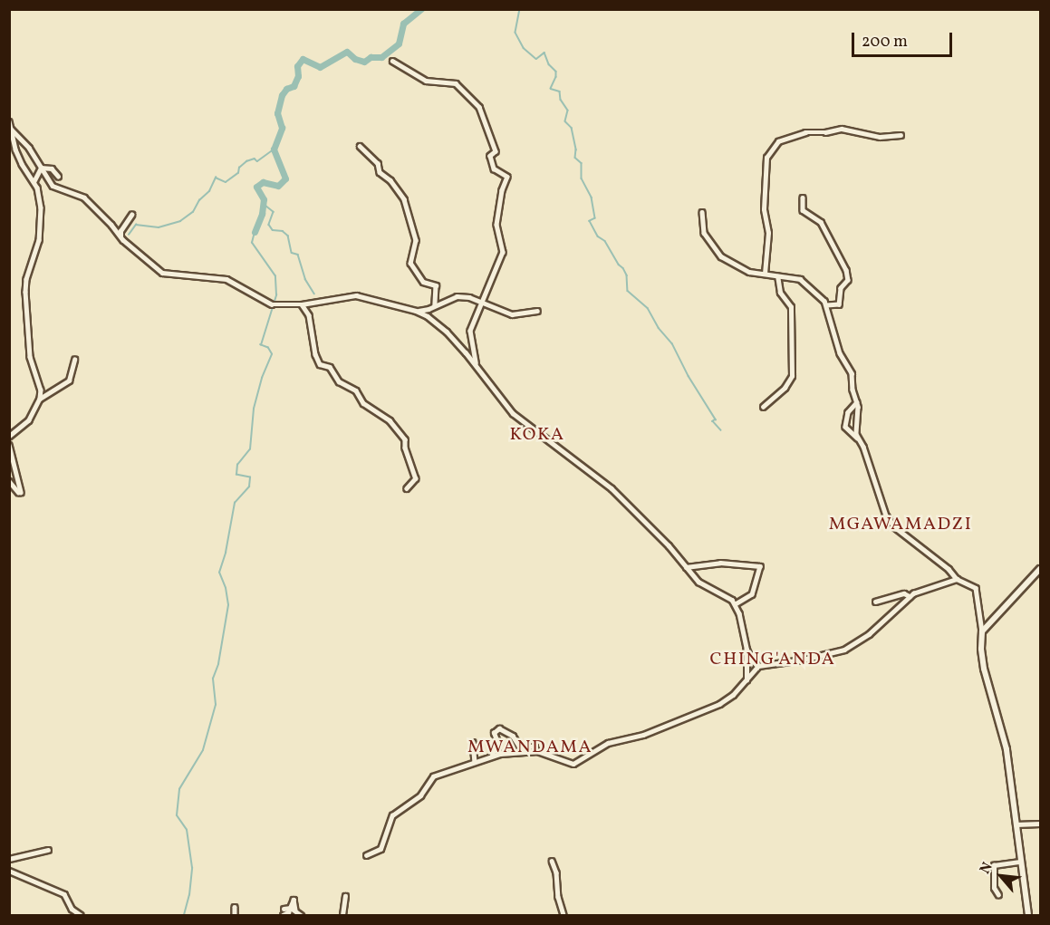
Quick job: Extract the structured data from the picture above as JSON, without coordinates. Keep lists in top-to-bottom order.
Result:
{
  "districts": [
    "KOKA",
    "MGAWAMADZI",
    "CHING'ANDA",
    "MWANDAMA"
  ],
  "scale_bar": "200 m",
  "north": "top left"
}
